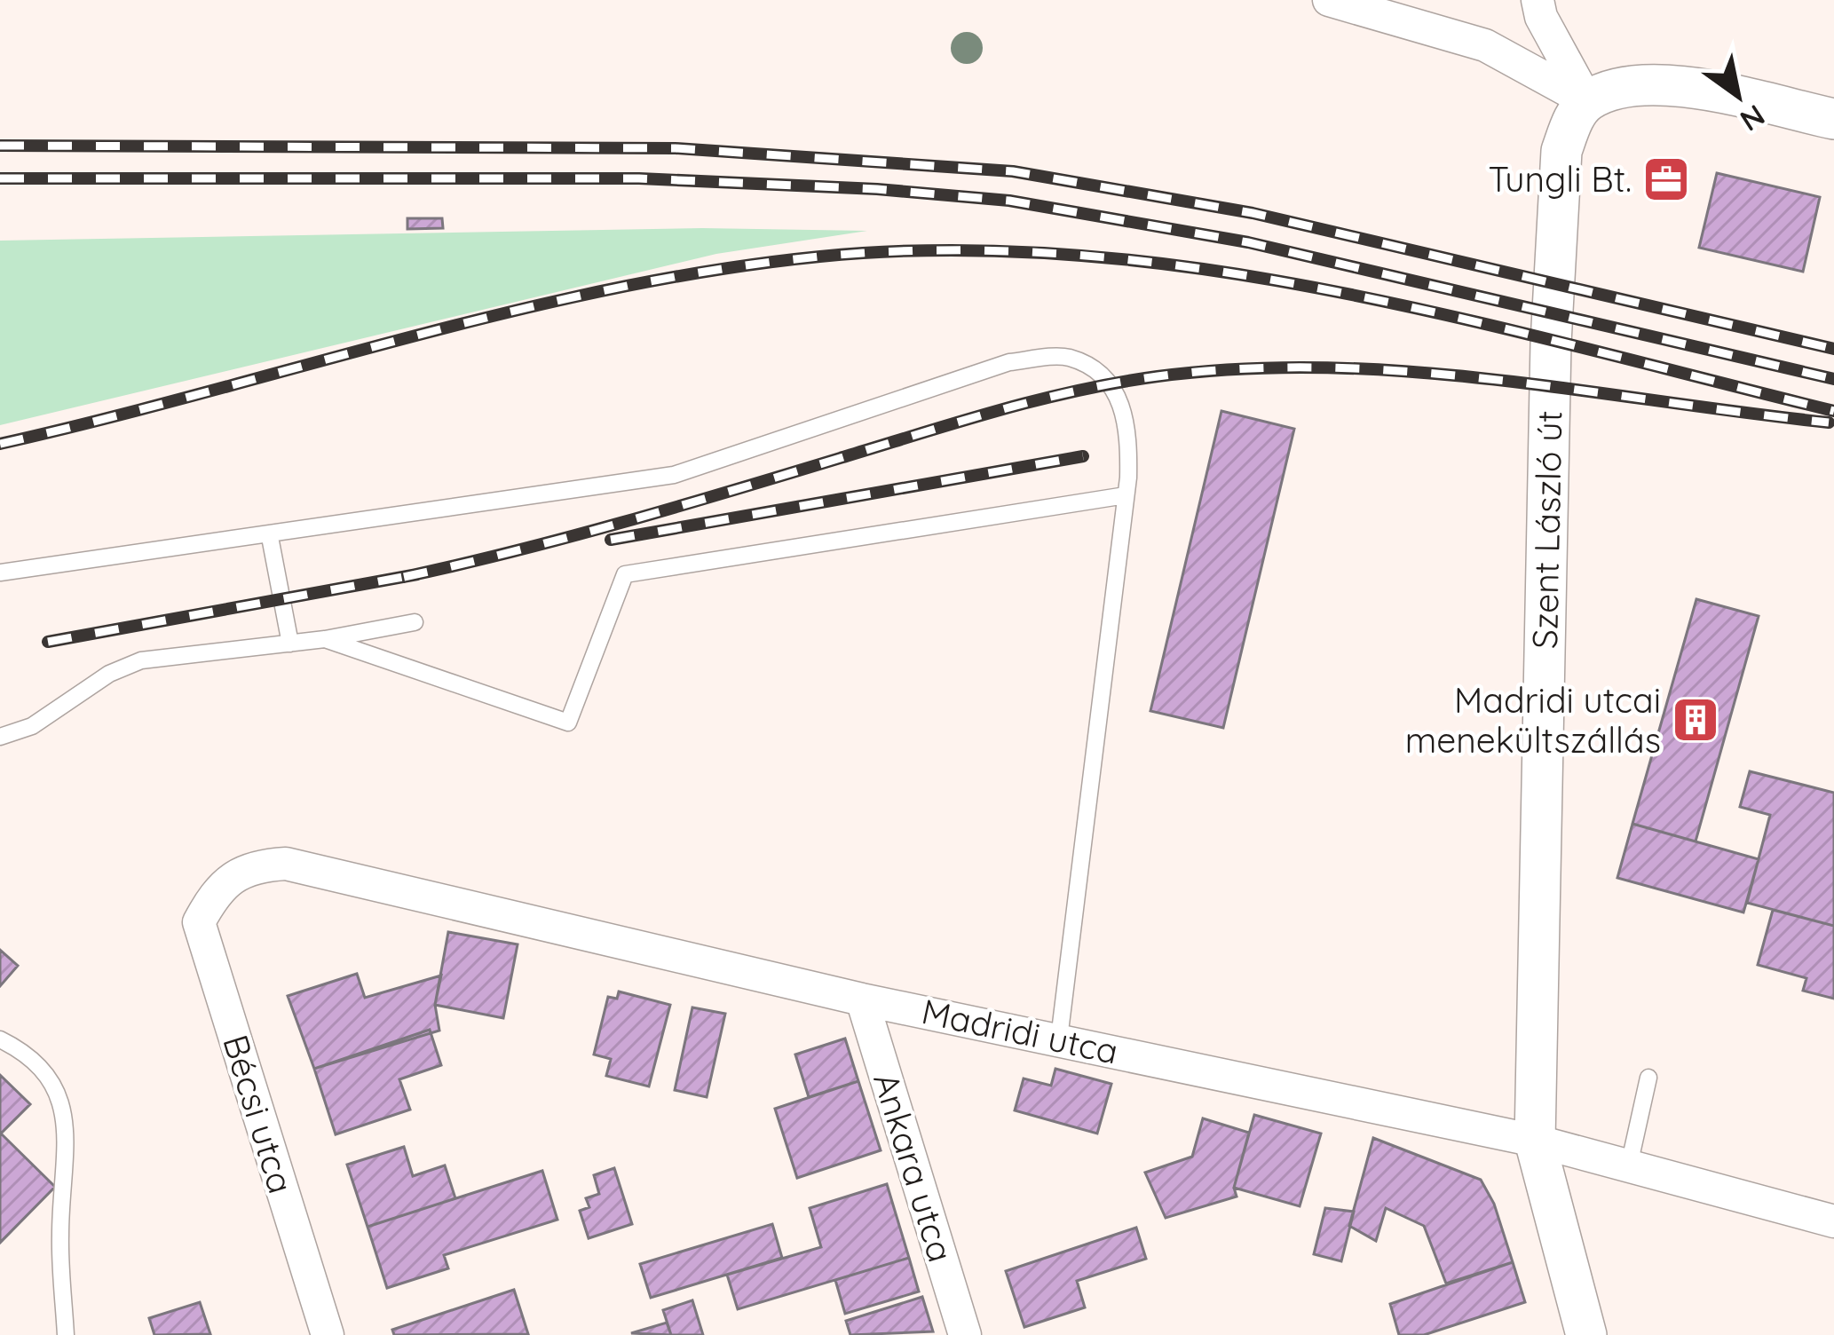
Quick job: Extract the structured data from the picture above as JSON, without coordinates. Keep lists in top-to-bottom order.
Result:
{
  "streets": {
    "street": [
      "Szent László út",
      "Madridi utca",
      "Bécsi utca",
      "Ankara utca"
    ]
  },
  "crossings": [
    ["Szent László út", "Madridi utca"],
    ["Madridi utca", "Bécsi utca"],
    ["Madridi utca", "Ankara utca"]
  ],
  "places": {
    "office": ["Tungli Bt."],
    "building": ["Madridi utcai menekültszállás"]
  },
  "north": "bottom right"
}
